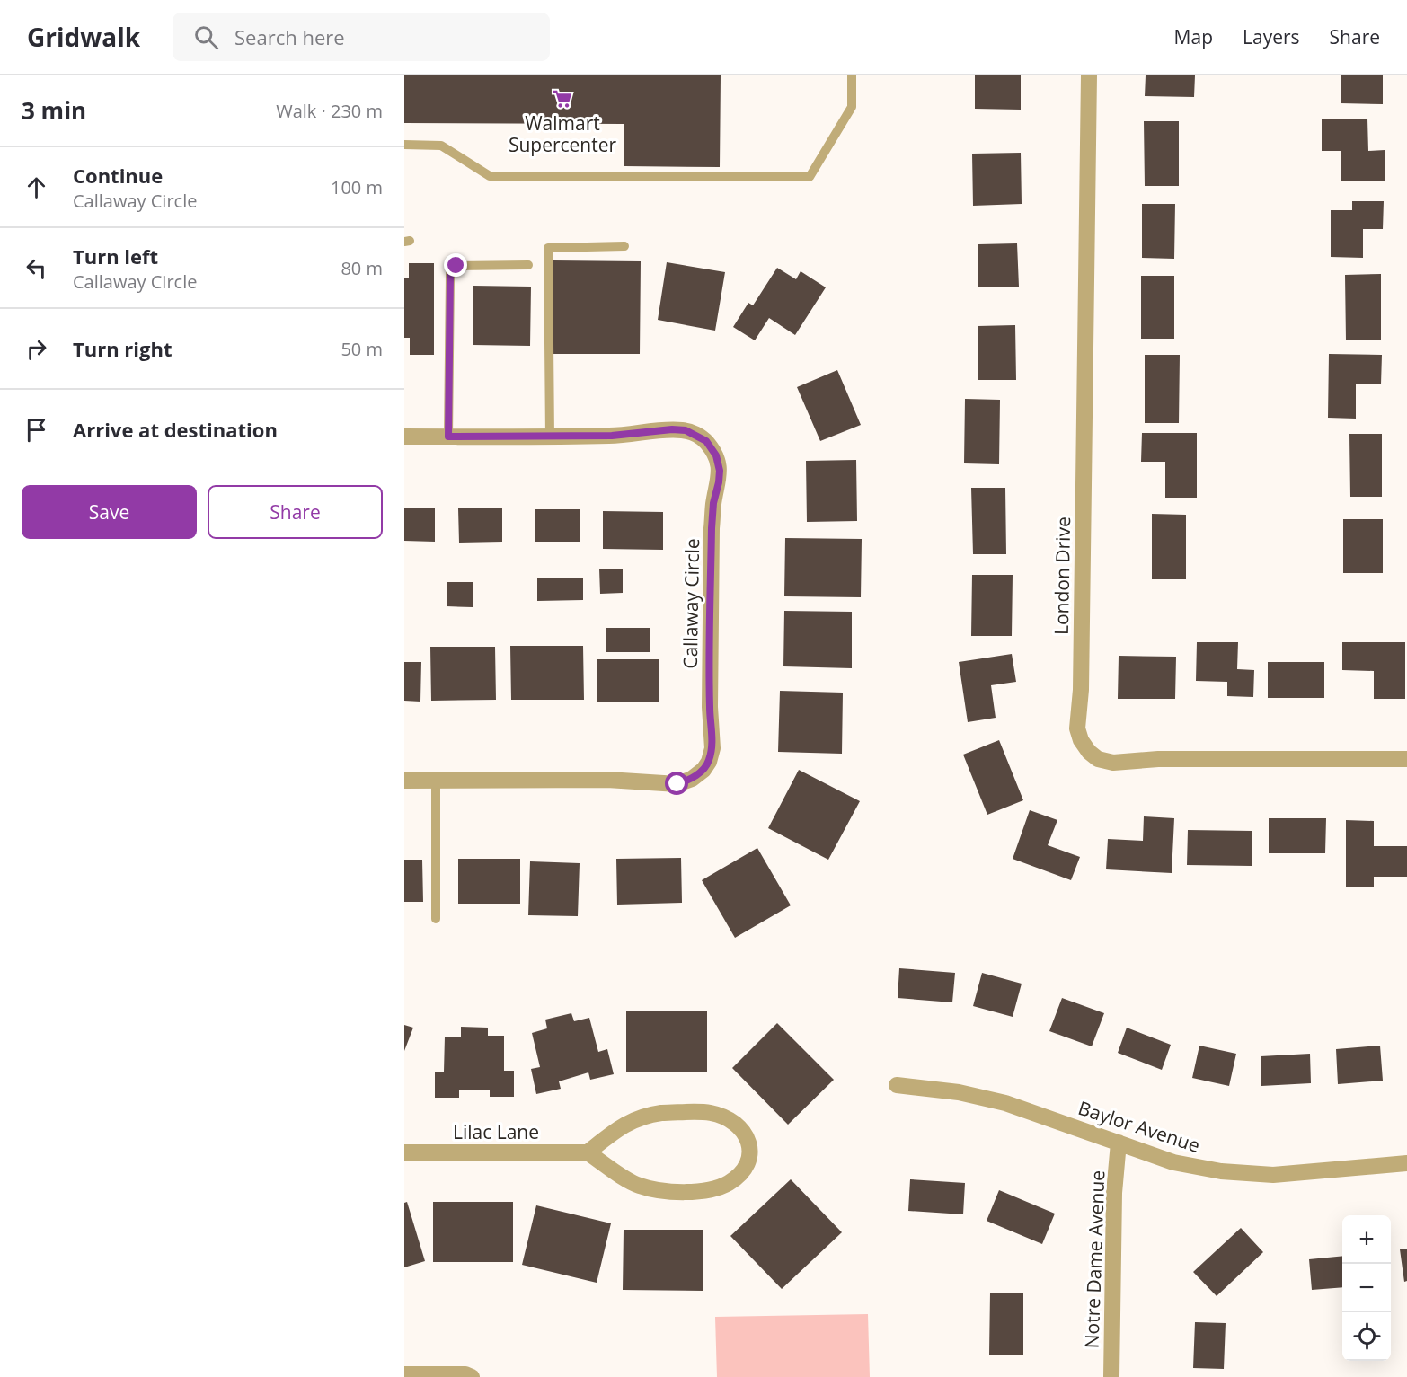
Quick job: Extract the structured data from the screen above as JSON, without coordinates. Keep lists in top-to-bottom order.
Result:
{
  "streets": {
    "street": [
      "London Drive",
      "Callaway Circle",
      "Baylor Avenue",
      "Lilac Lane",
      "Notre Dame Avenue"
    ]
  },
  "crossings": [
    ["Baylor Avenue", "Notre Dame Avenue"]
  ],
  "places": {
    "supermarket": ["Walmart Supercenter"]
  },
  "page": {
    "header": "Gridwalk",
    "search": "Search here",
    "nav": ["Map", "Layers", "Share"],
    "heading": ["3 min", "Walk · 230 m"],
    "list": [
      ["Continue", "Callaway Circle", "100 m"],
      ["Turn left", "Callaway Circle", "80 m"],
      ["Turn right", "50 m"],
      "Arrive at destination"
    ],
    "buttons": ["Save", "Share"],
    "map_buttons": ["+", "−"]
  }
}
